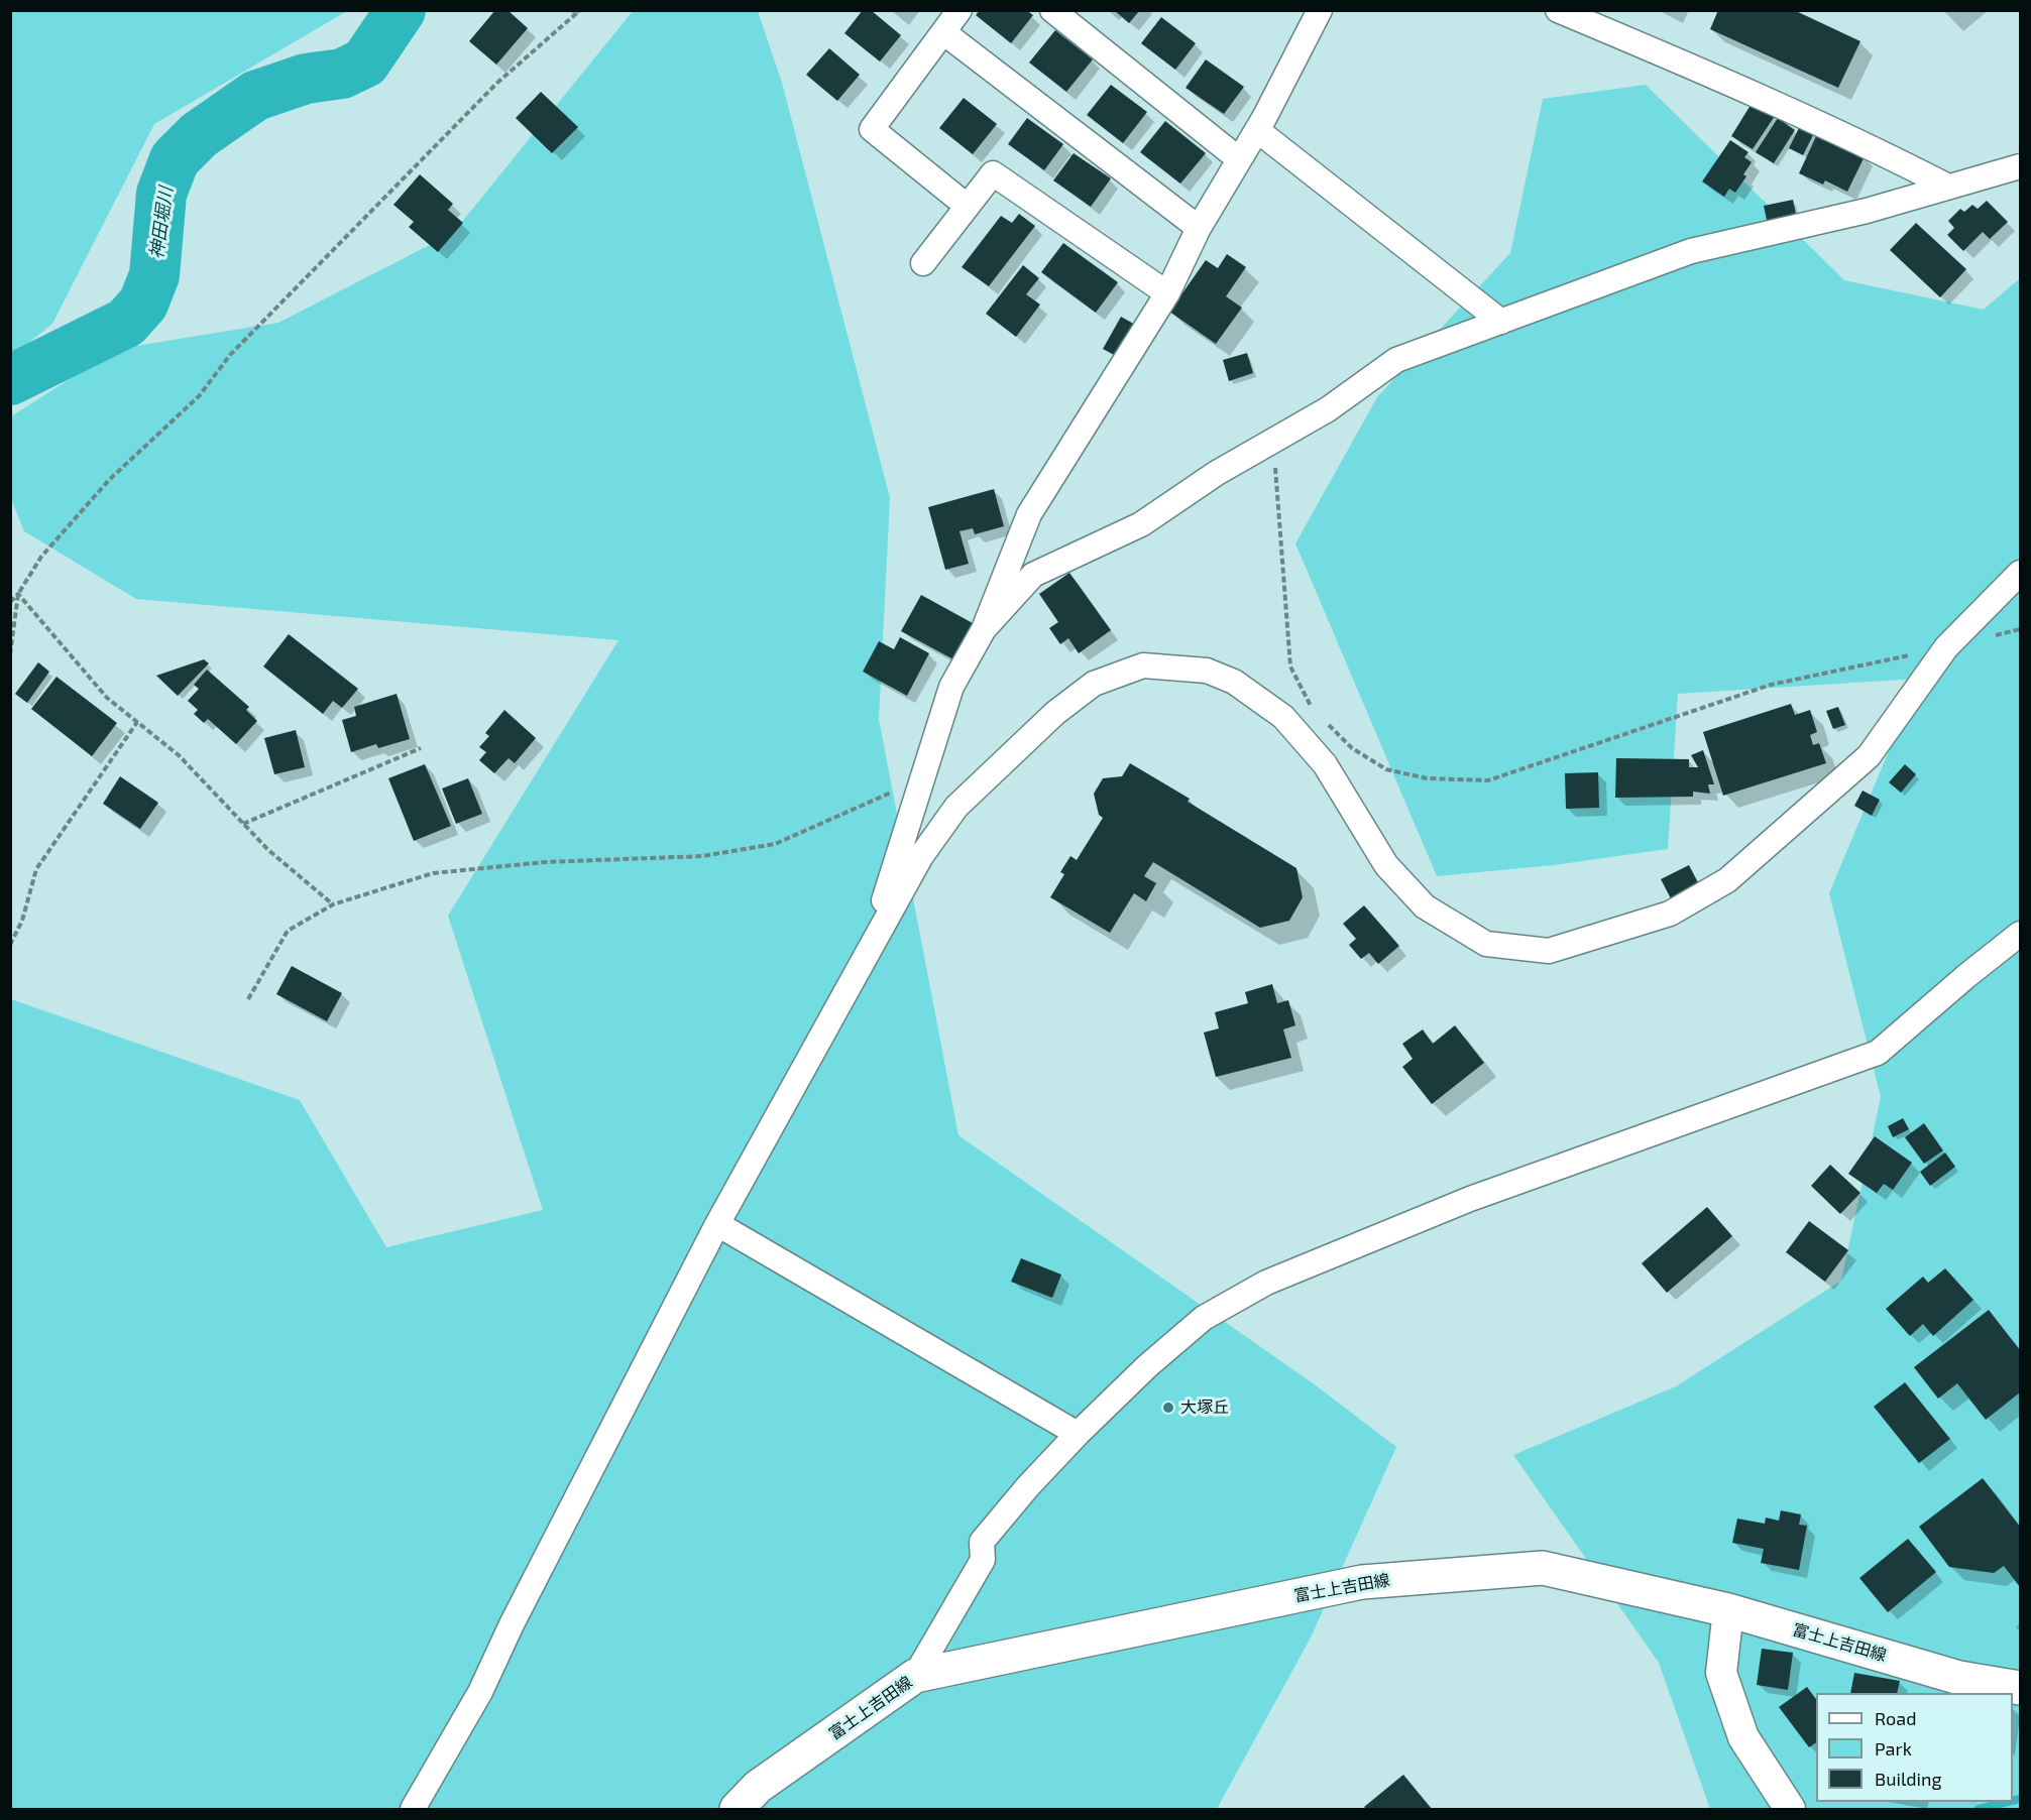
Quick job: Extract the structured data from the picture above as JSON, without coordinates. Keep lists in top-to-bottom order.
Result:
{
  "streets": {
    "main road": ["富士上吉田線"]
  },
  "water": ["神田堀川"],
  "places": ["大塚丘"],
  "legend": ["Road", "Park", "Building"]
}
